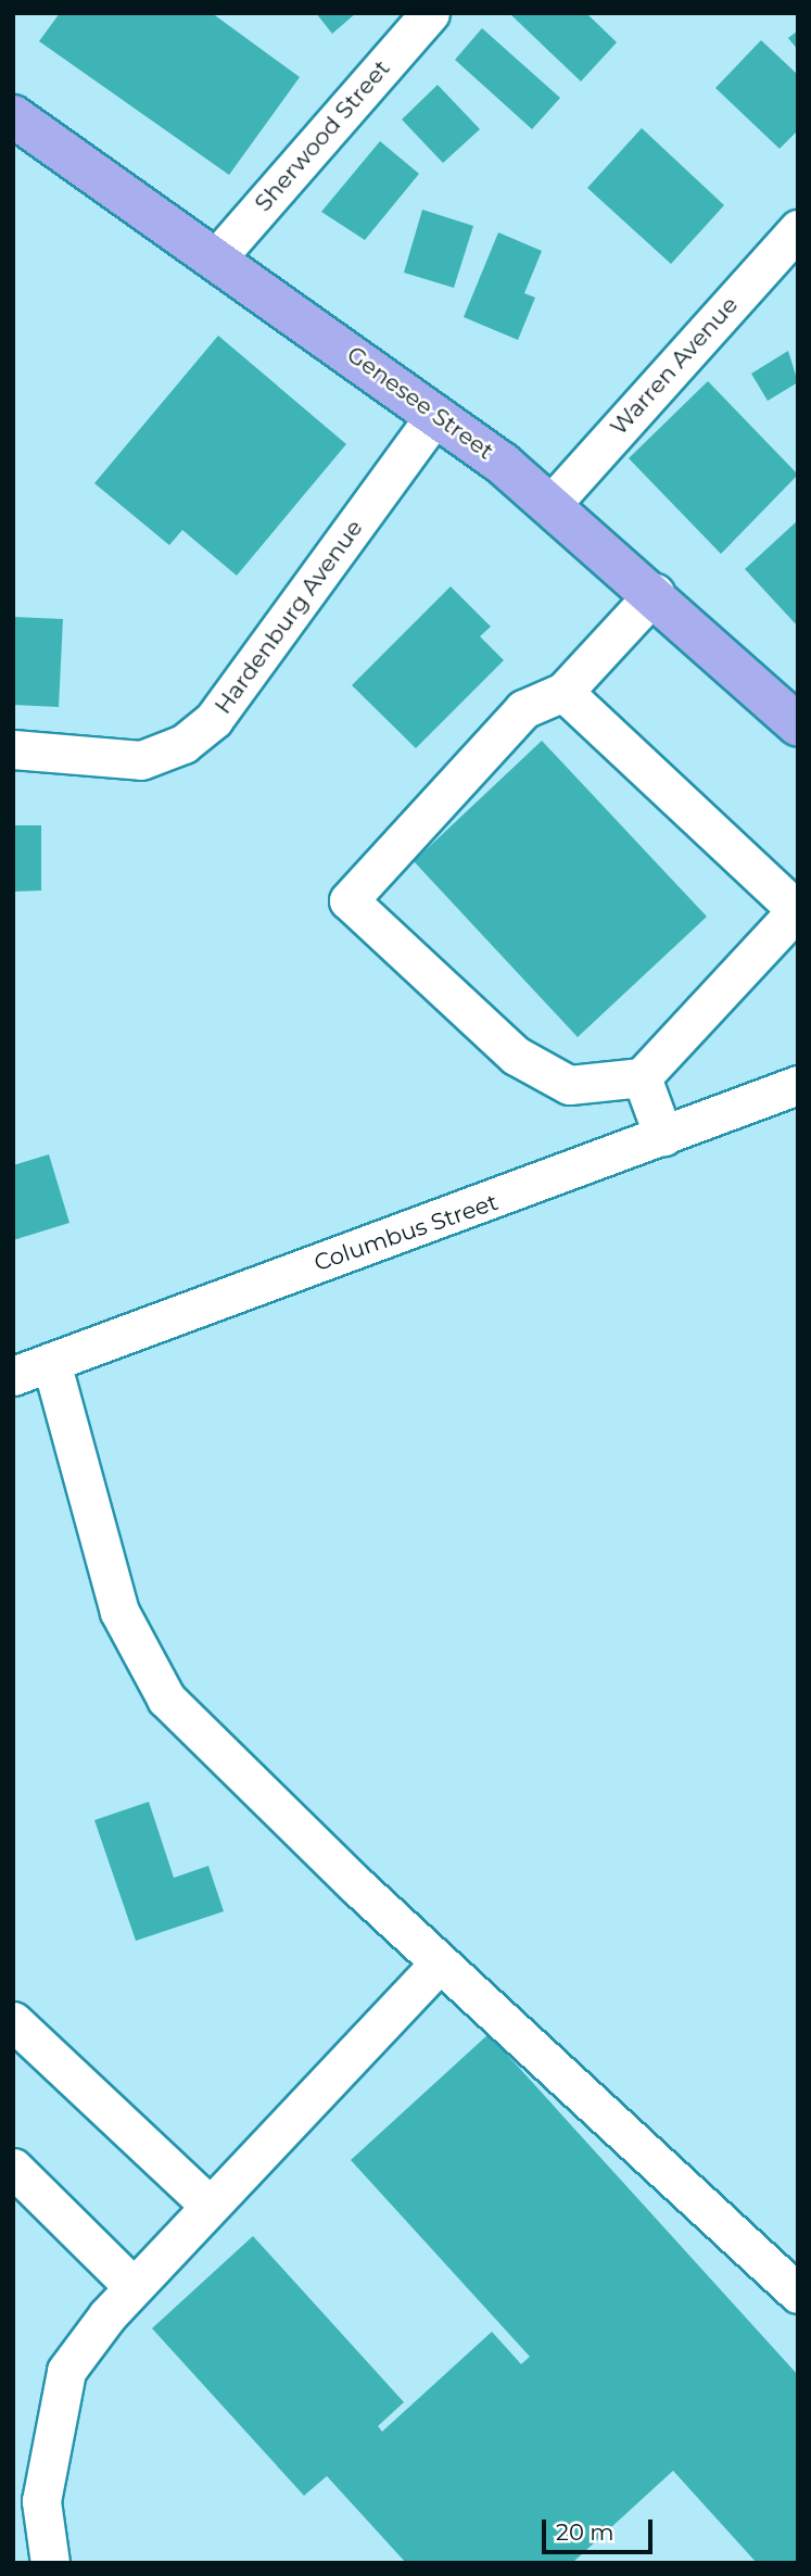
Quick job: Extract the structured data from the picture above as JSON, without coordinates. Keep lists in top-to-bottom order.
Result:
{
  "streets": {
    "main road": ["Genesee Street"],
    "street": [
      "Sherwood Street",
      "Warren Avenue",
      "Hardenburg Avenue",
      "Columbus Street"
    ]
  },
  "crossings": [
    ["Sherwood Street", "Genesee Street"],
    ["Warren Avenue", "Genesee Street"],
    ["Genesee Street", "Hardenburg Avenue"]
  ],
  "scale_bar": "20 m"
}
